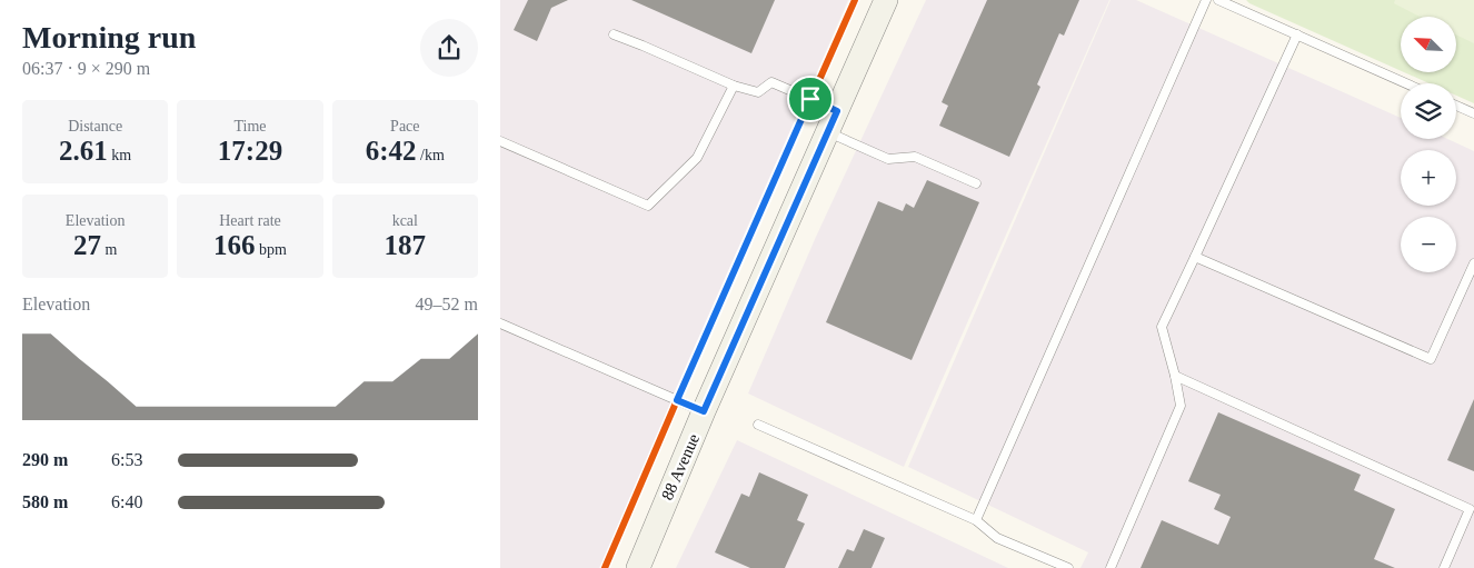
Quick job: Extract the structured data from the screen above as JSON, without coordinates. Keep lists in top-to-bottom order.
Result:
{
  "streets": {
    "main road": ["88 Avenue"]
  },
  "north": "top left",
  "page": {
    "heading": ["Morning run", "06:37 · 9 × 290 m"],
    "map_buttons": ["+", "−"],
    "stats": [
      ["Distance", "2.61 km"],
      ["Time", "17:29"],
      ["Pace", "6:42 /km"],
      ["Elevation", "27 m"],
      ["Heart rate", "166 bpm"],
      ["kcal", "187"]
    ],
    "chart": ["Elevation", "49–52 m"],
    "list": [
      {
        "name": "290 m",
        "note": "6:53"
      },
      {
        "name": "580 m",
        "note": "6:40"
      }
    ]
  }
}
